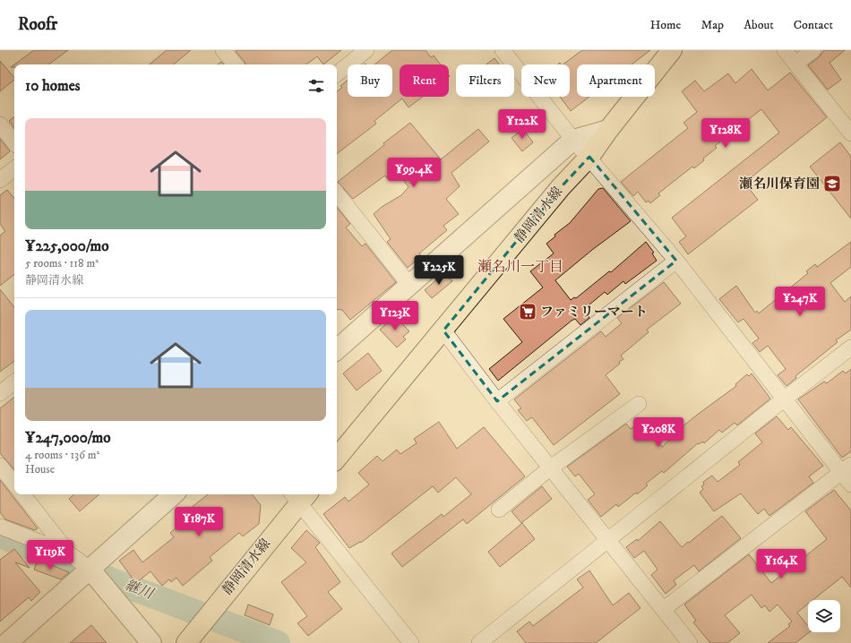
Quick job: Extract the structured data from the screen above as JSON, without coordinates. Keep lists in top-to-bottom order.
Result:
{
  "streets": {
    "main road": ["静岡清水線"]
  },
  "districts": ["瀬名川一丁目"],
  "water": ["継川"],
  "places": {
    "school or university": ["瀬名川保育園"],
    "supermarket": ["ファミリーマート"]
  },
  "page": {
    "header": "Roofr",
    "nav": [
      "Home",
      "Map",
      "About",
      "Contact"
    ],
    "chip": [
      "Buy",
      "Rent",
      "Filters",
      "New",
      "Apartment"
    ],
    "heading": "10 homes",
    "list": [
      {
        "name": "¥225,000/mo",
        "note": "5 rooms · 118 m² · 静岡清水線"
      },
      {
        "name": "¥247,000/mo",
        "note": "4 rooms · 136 m² · House"
      }
    ],
    "price": [
      "¥122K",
      "¥128K",
      "¥99.4K",
      "¥225K",
      "¥247K",
      "¥123K",
      "¥208K",
      "¥187K",
      "¥119K",
      "¥164K"
    ]
  }
}
